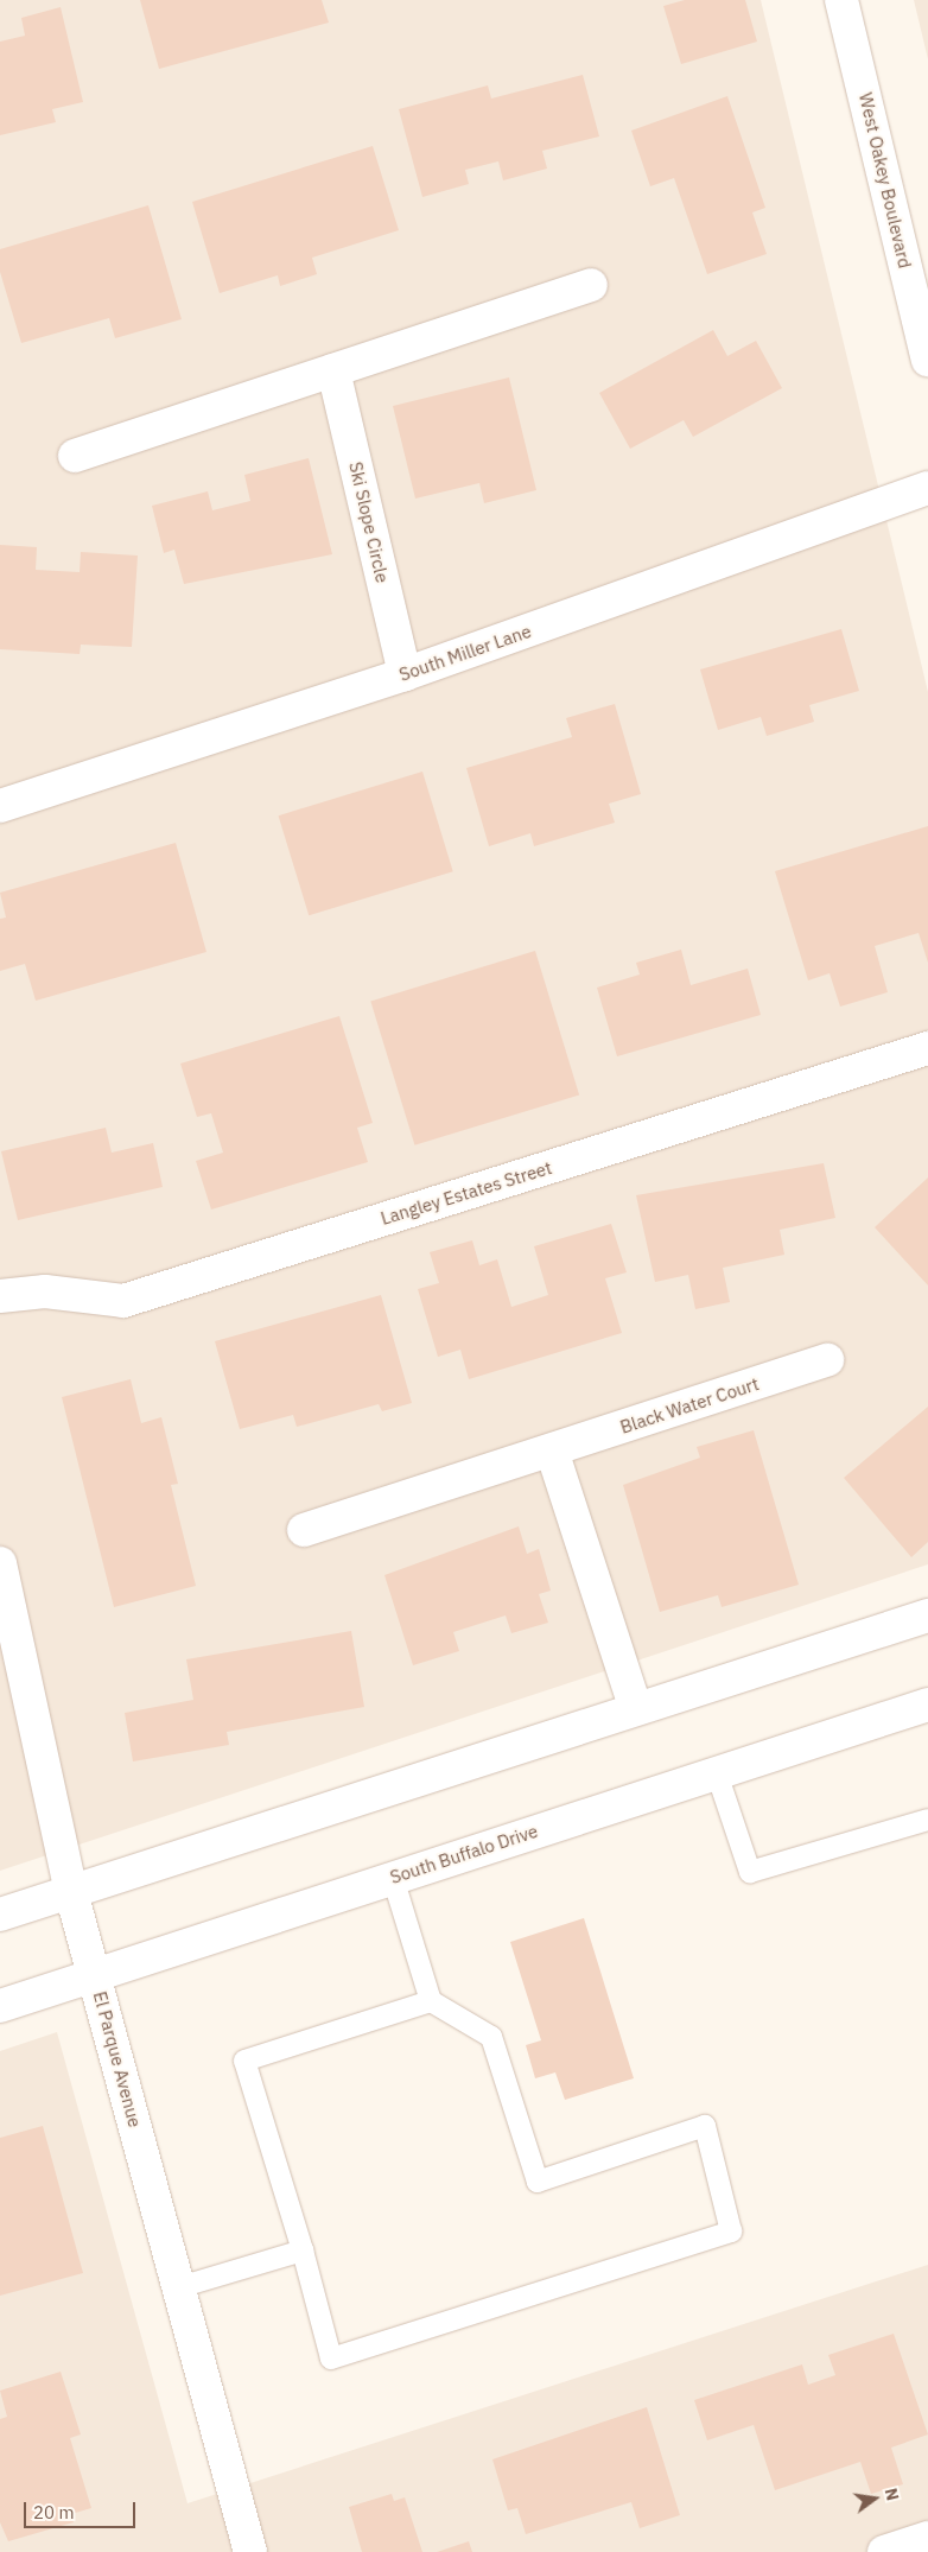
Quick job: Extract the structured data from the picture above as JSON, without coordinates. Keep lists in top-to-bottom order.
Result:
{
  "streets": {
    "street": [
      "West Oakey Boulevard",
      "Ski Slope Circle",
      "South Miller Lane",
      "Langley Estates Street",
      "Black Water Court",
      "South Buffalo Drive",
      "El Parque Avenue"
    ]
  },
  "crossings": [
    ["Ski Slope Circle", "South Miller Lane"],
    ["South Buffalo Drive", "El Parque Avenue"]
  ],
  "scale_bar": "20 m",
  "north": "right"
}
